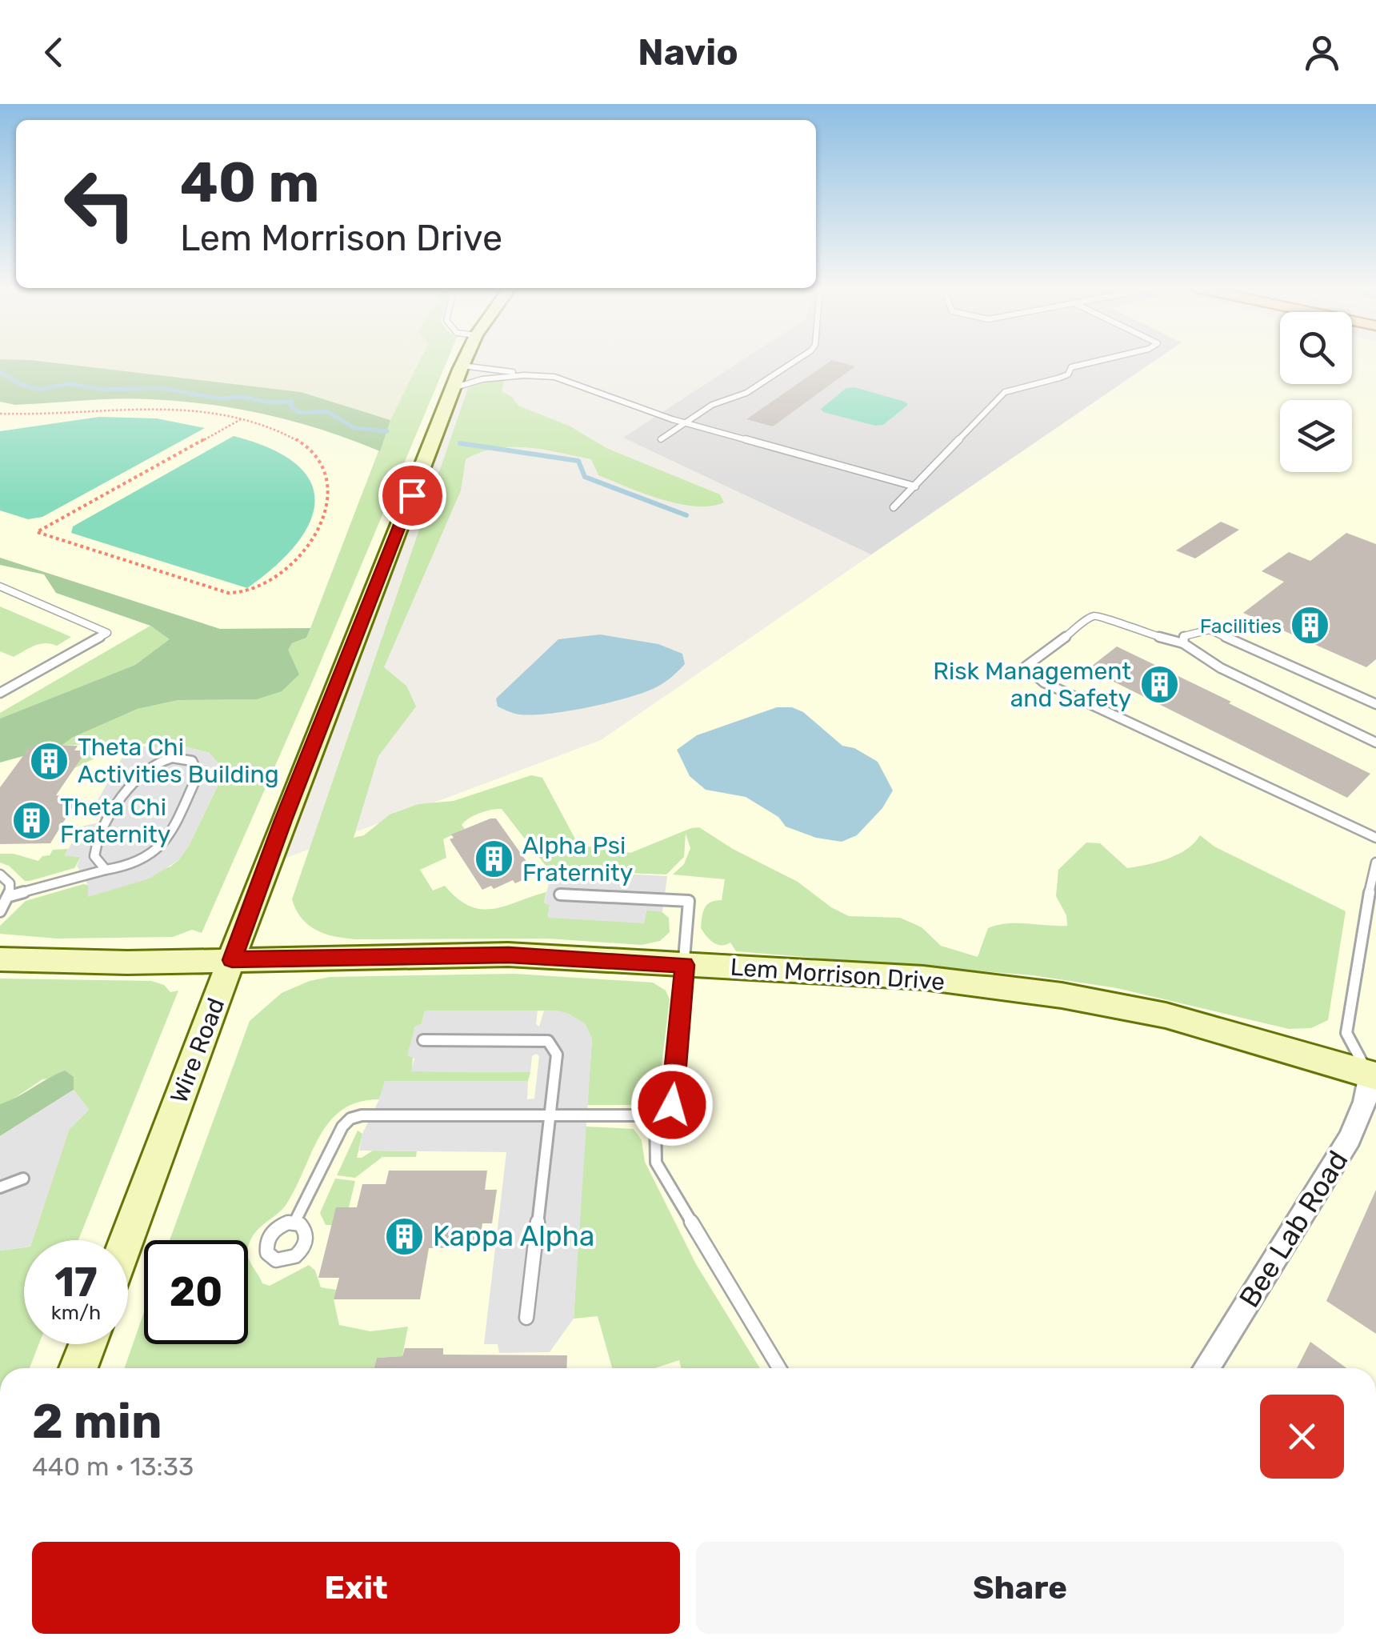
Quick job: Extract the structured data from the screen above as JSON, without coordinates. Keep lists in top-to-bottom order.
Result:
{
  "streets": {
    "street": ["Lem Morrison Drive", "Wire Road", "Bee Lab Road"]
  },
  "crossings": [
    ["Lem Morrison Drive", "Wire Road"],
    ["Lem Morrison Drive", "Bee Lab Road"]
  ],
  "places": {
    "building": [
      "Facilities",
      "Risk Management and Safety",
      "Theta Chi Activities Building",
      "Theta Chi Fraternity",
      "Alpha Psi Fraternity",
      "Kappa Alpha"
    ]
  },
  "page": {
    "header": "Navio",
    "turn": ["40 m", "Lem Morrison Drive"],
    "speed": "17 km/h",
    "limit": "20",
    "heading": ["2 min", "440 m · 13:33"],
    "buttons": ["Exit", "Share"]
  }
}
